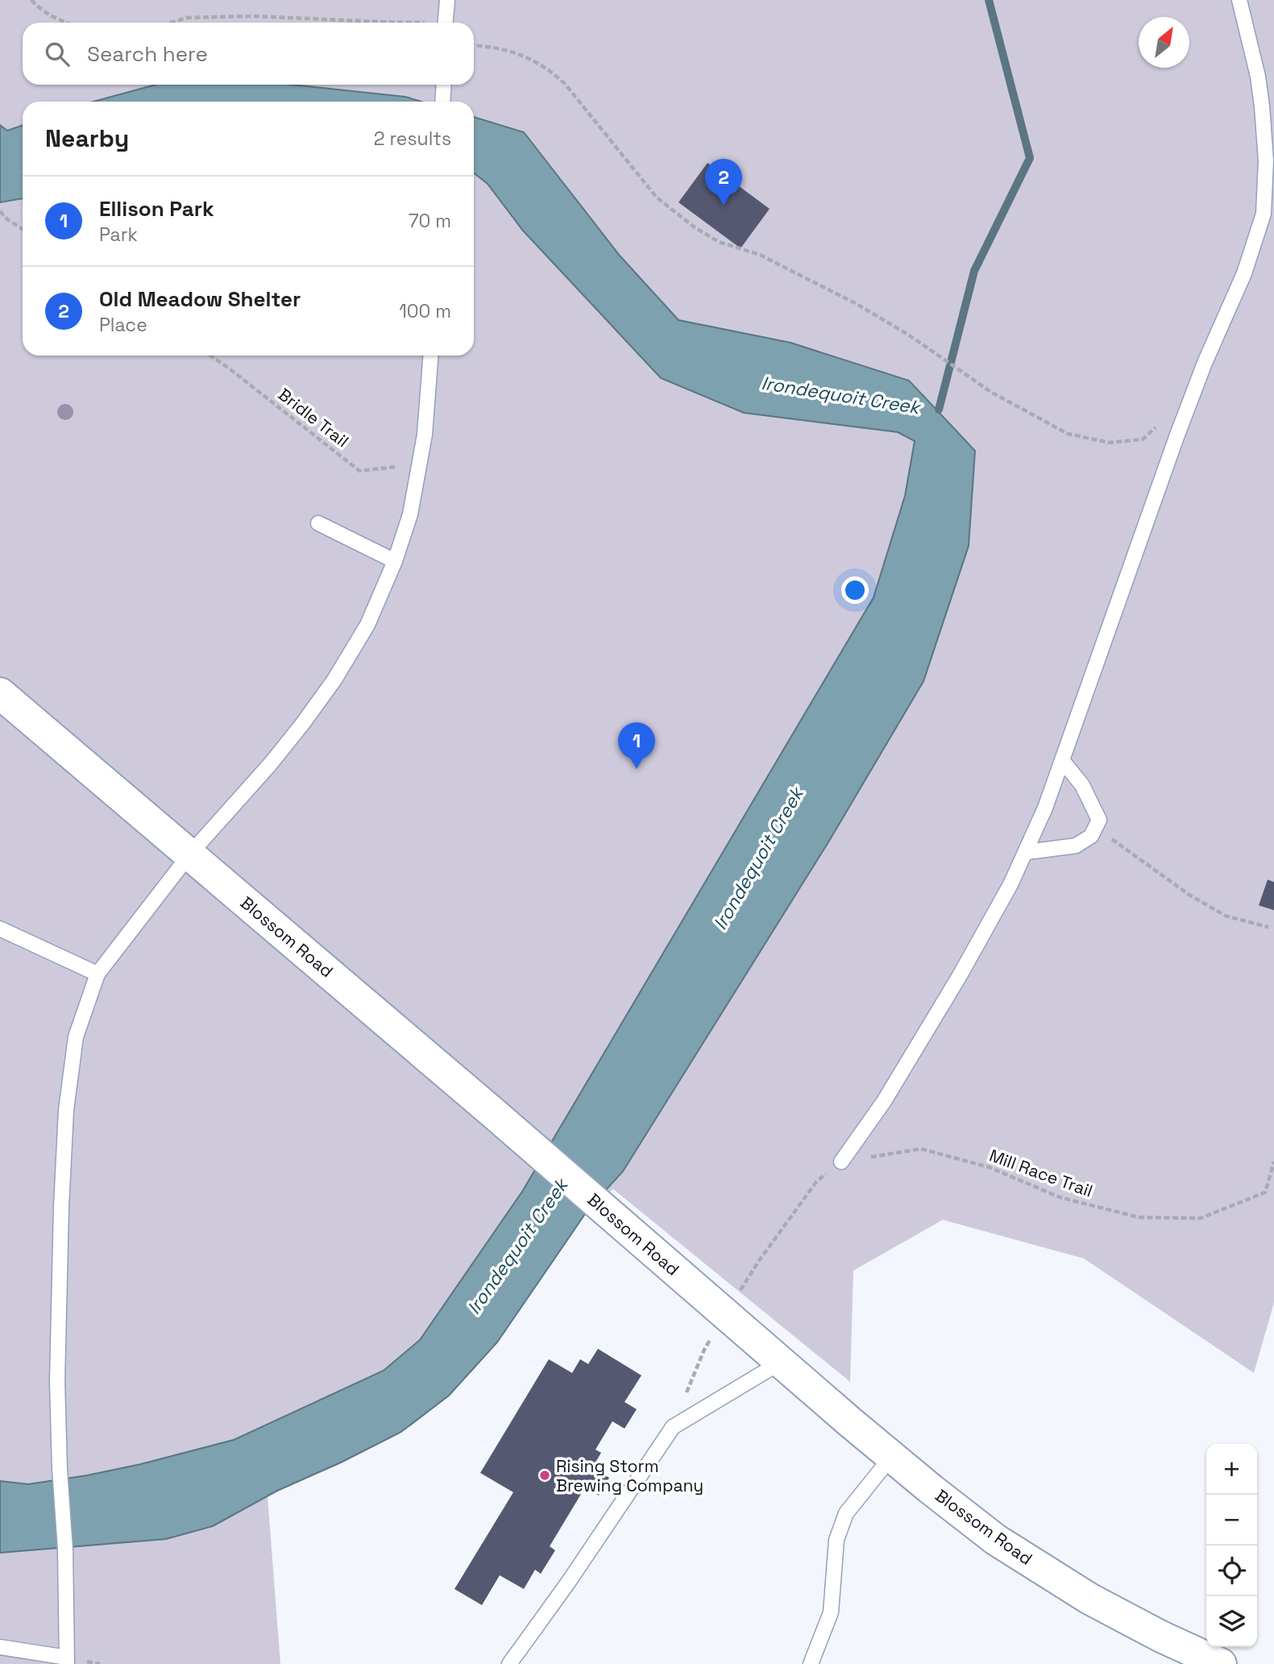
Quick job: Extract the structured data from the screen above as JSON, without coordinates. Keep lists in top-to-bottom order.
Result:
{
  "streets": {
    "street": ["Blossom Road"],
    "path": ["Bridle Trail", "Mill Race Trail"]
  },
  "water": ["Irondequoit Creek"],
  "places": ["Rising Storm Brewing Company"],
  "north": "top right",
  "page": {
    "search": "Search here",
    "heading": ["Nearby", "2 results"],
    "pins": ["2", "1"],
    "list": [
      {
        "mark": "1",
        "name": "Ellison Park",
        "note": "Park",
        "value": "70 m"
      },
      {
        "mark": "2",
        "name": "Old Meadow Shelter",
        "note": "Place",
        "value": "100 m"
      }
    ],
    "map_buttons": ["+", "−"]
  }
}
